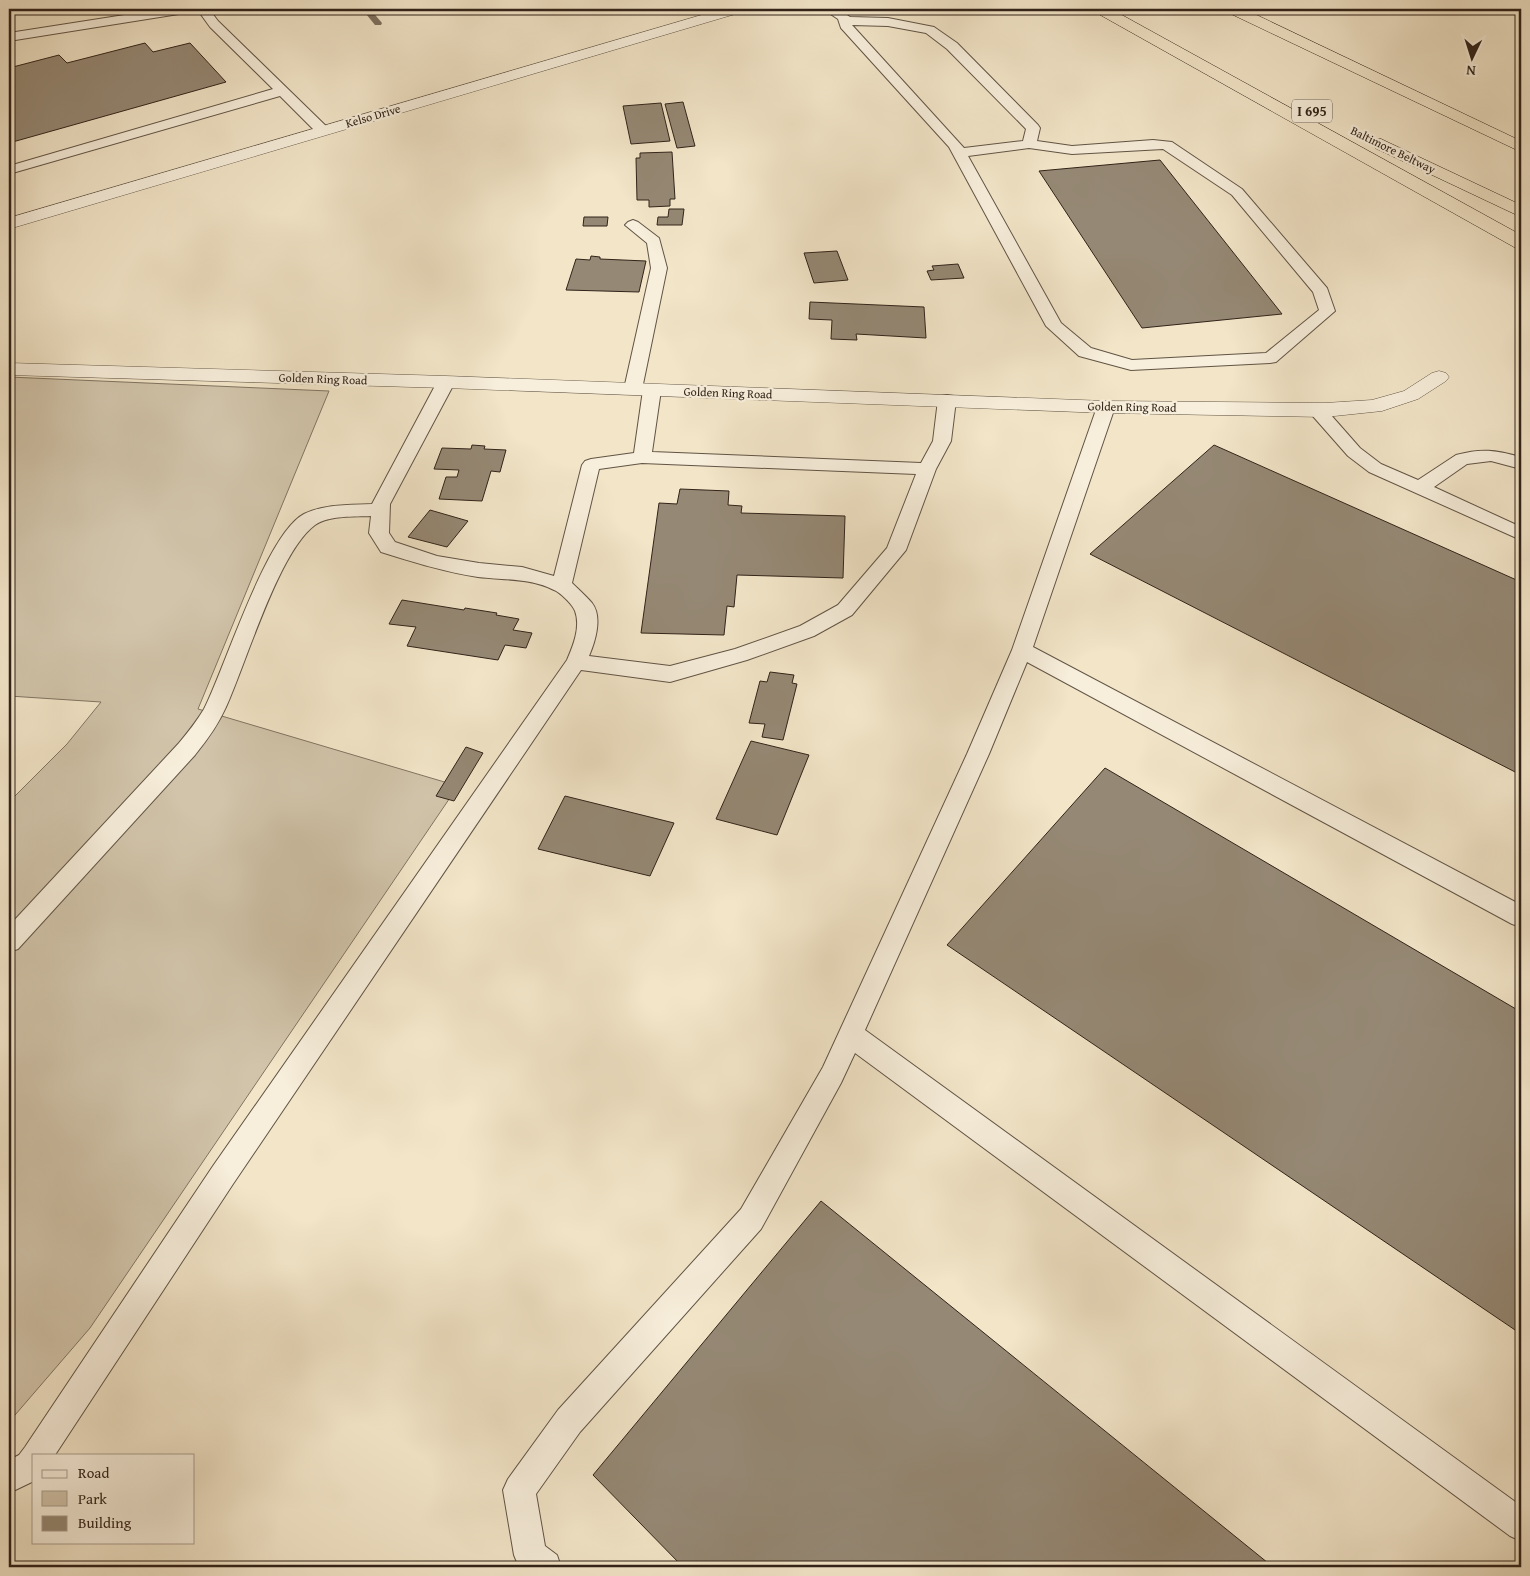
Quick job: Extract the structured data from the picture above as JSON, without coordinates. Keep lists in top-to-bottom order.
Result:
{
  "streets": {
    "highway": ["I 695", "Baltimore Beltway"],
    "street": ["Kelso Drive", "Golden Ring Road"]
  },
  "legend": ["Road", "Park", "Building"],
  "north": "bottom"
}
